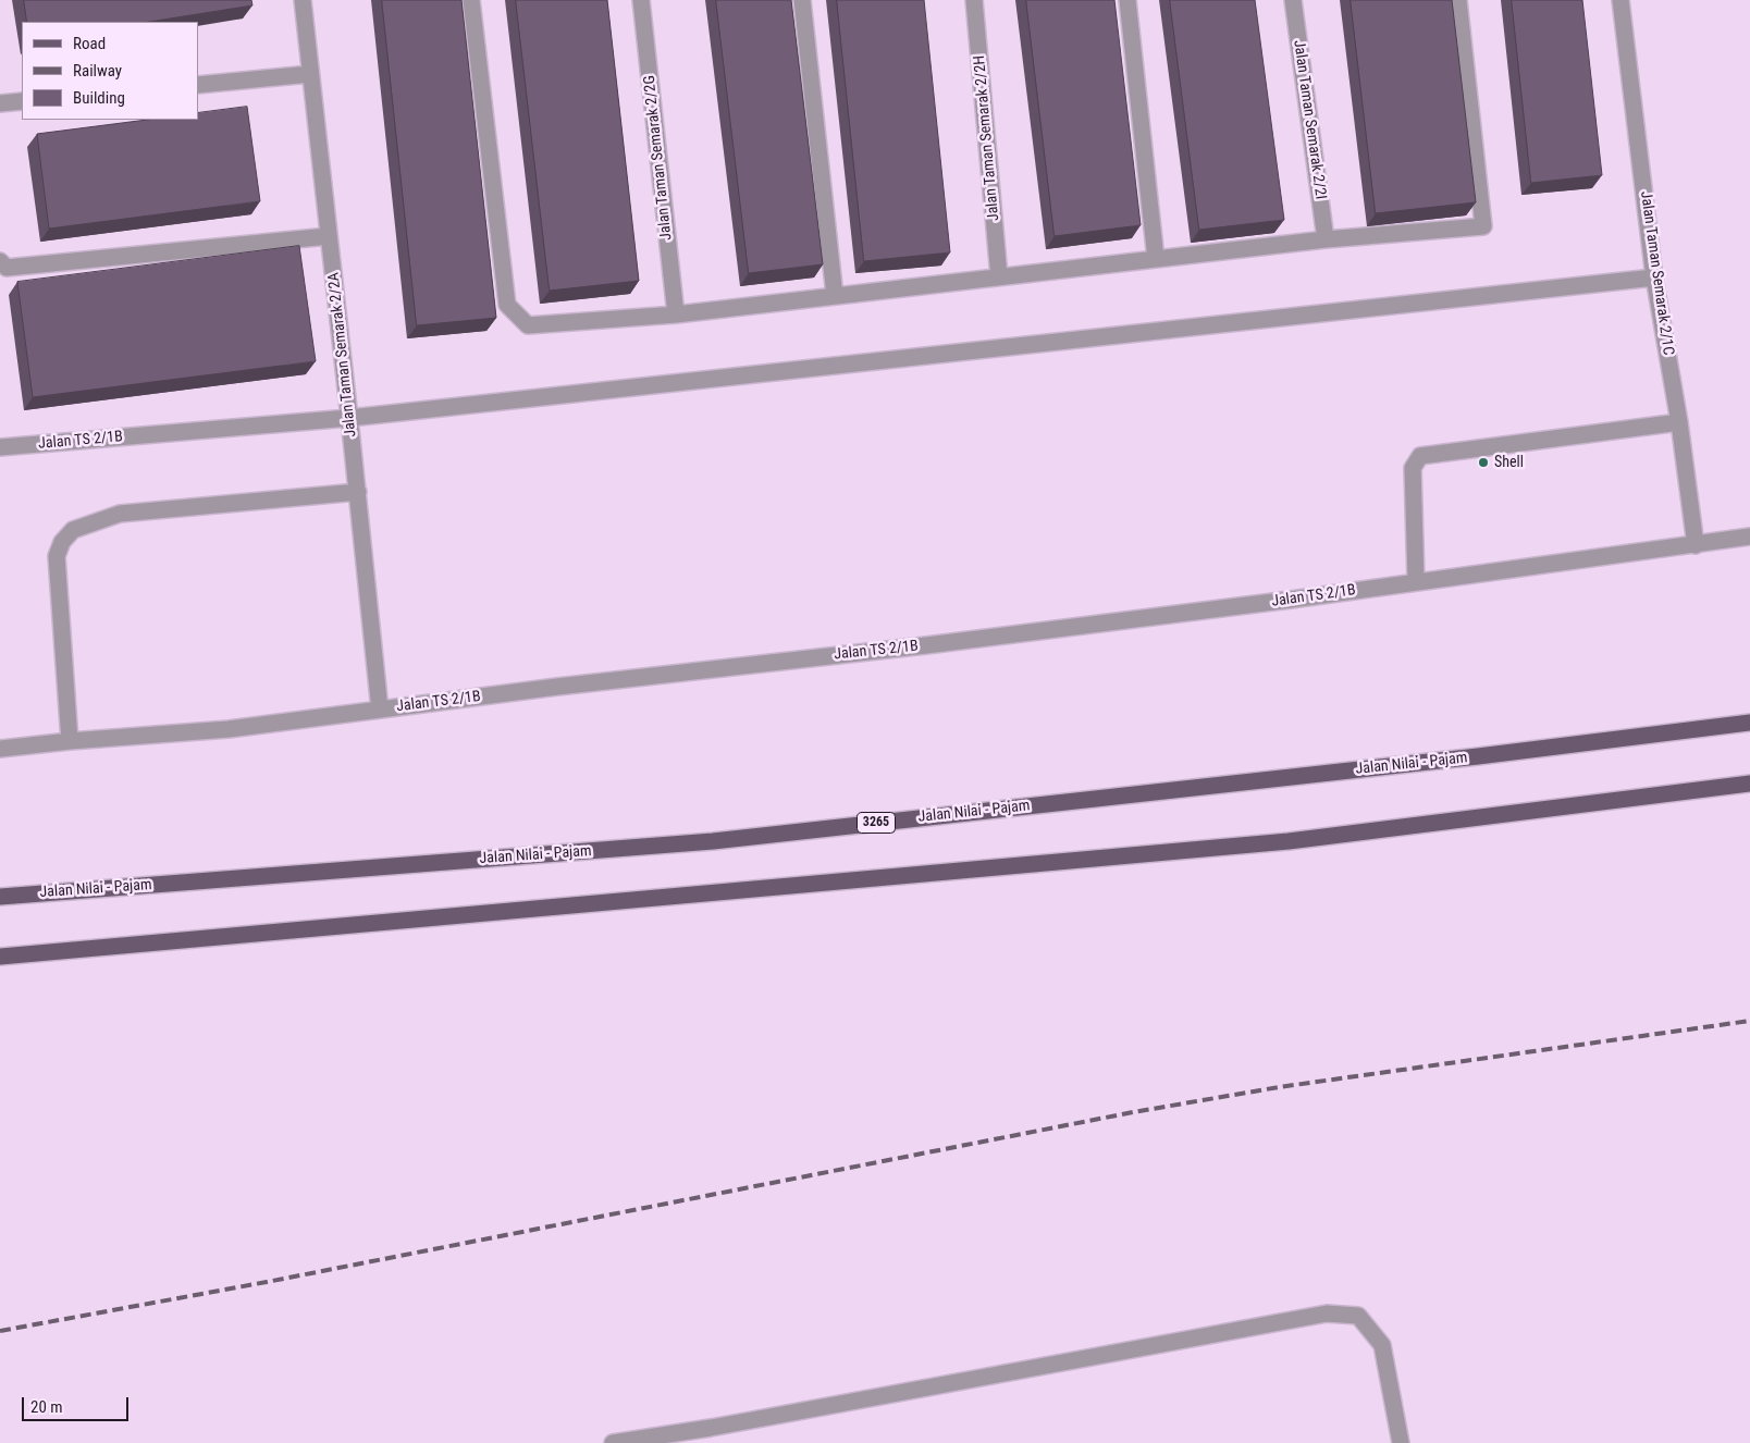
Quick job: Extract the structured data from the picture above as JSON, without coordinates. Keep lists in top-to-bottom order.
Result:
{
  "streets": {
    "main road": ["Jalan Nilai - Pajam", "3265"],
    "street": [
      "Jalan Taman Semarak 2/2I",
      "Jalan Taman Semarak 2/2H",
      "Jalan Taman Semarak 2/2G",
      "Jalan Taman Semarak 2/1C",
      "Jalan Taman Semarak 2/2A",
      "Jalan TS 2/1B"
    ]
  },
  "crossings": [
    ["Jalan Taman Semarak 2/1C", "Jalan TS 2/1B"],
    ["Jalan Taman Semarak 2/2A", "Jalan TS 2/1B"]
  ],
  "places": ["Shell"],
  "legend": ["Road", "Railway", "Building"],
  "scale_bar": "20 m"
}
